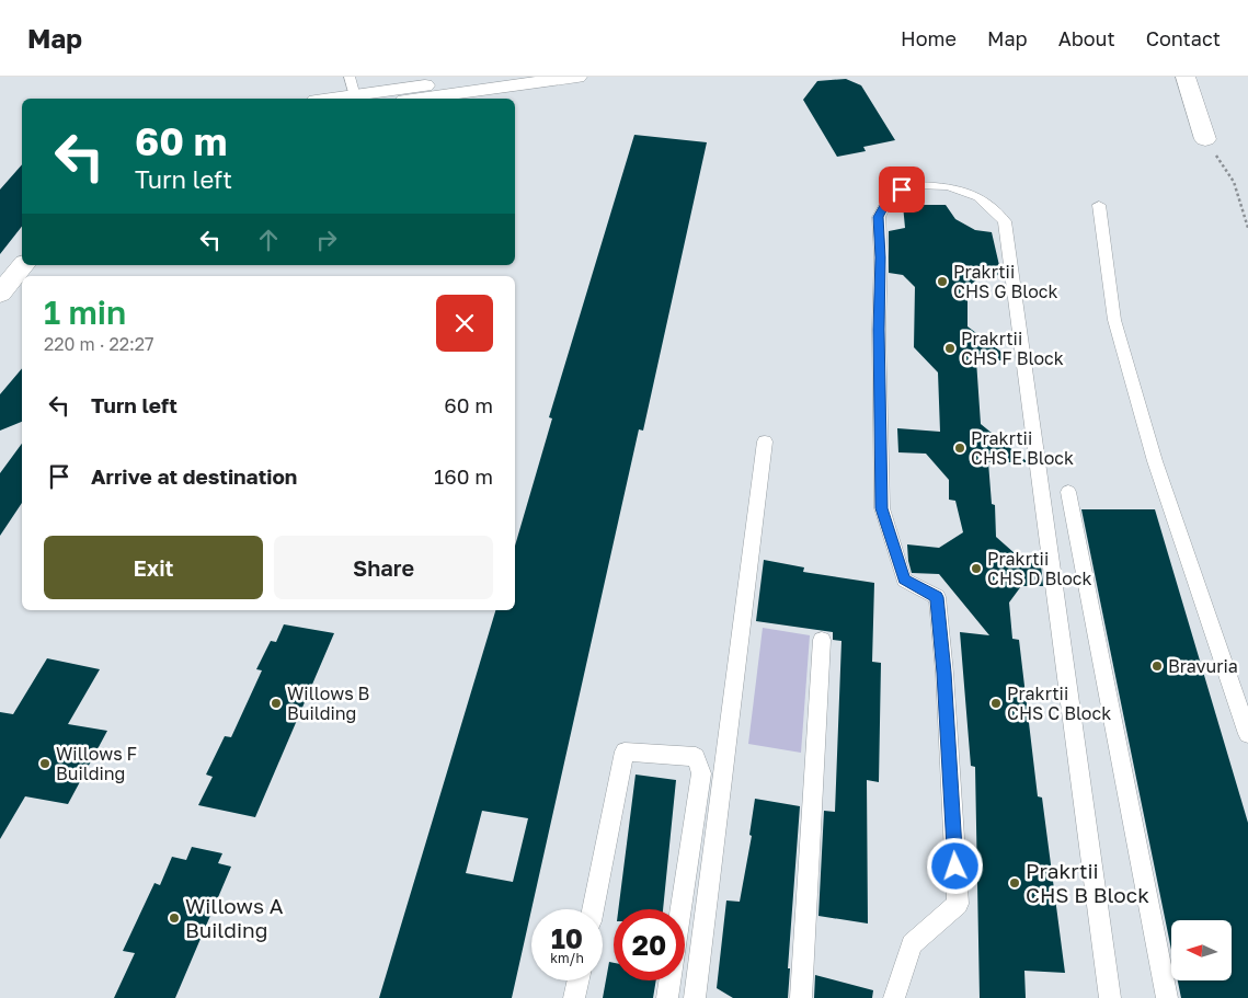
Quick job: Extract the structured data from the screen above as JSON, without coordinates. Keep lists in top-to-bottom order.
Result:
{
  "places": [
    "Prakrtii CHS G Block",
    "Prakrtii CHS F Block",
    "Prakrtii CHS E Block",
    "Prakrtii CHS D Block",
    "Bravuria",
    "Willows B Building",
    "Prakrtii CHS C Block",
    "Willows F Building",
    "Prakrtii CHS B Block",
    "Willows A Building"
  ],
  "north": "left",
  "page": {
    "header": "Map",
    "nav": [
      "Home",
      "Map",
      "About",
      "Contact"
    ],
    "turn": ["60 m", "Turn left"],
    "heading": ["1 min", "220 m · 22:27"],
    "list": [
      {
        "name": "Turn left",
        "value": "60 m"
      },
      {
        "name": "Arrive at destination",
        "value": "160 m"
      }
    ],
    "buttons": ["Exit", "Share"],
    "speed": "10 km/h",
    "limit": "20"
  }
}
